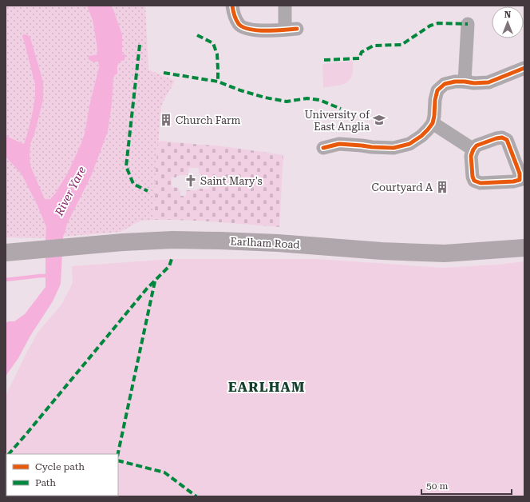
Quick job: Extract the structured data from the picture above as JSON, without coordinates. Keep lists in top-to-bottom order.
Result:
{
  "streets": {
    "main road": ["Earlham Road"]
  },
  "districts": ["EARLHAM"],
  "water": ["River Yare"],
  "places": {
    "building": ["Church Farm", "Courtyard A"],
    "school or university": ["University of East Anglia"],
    "church": ["Saint Mary's"]
  },
  "legend": ["Cycle path", "Path"],
  "scale_bar": "50 m",
  "north": "top"
}
